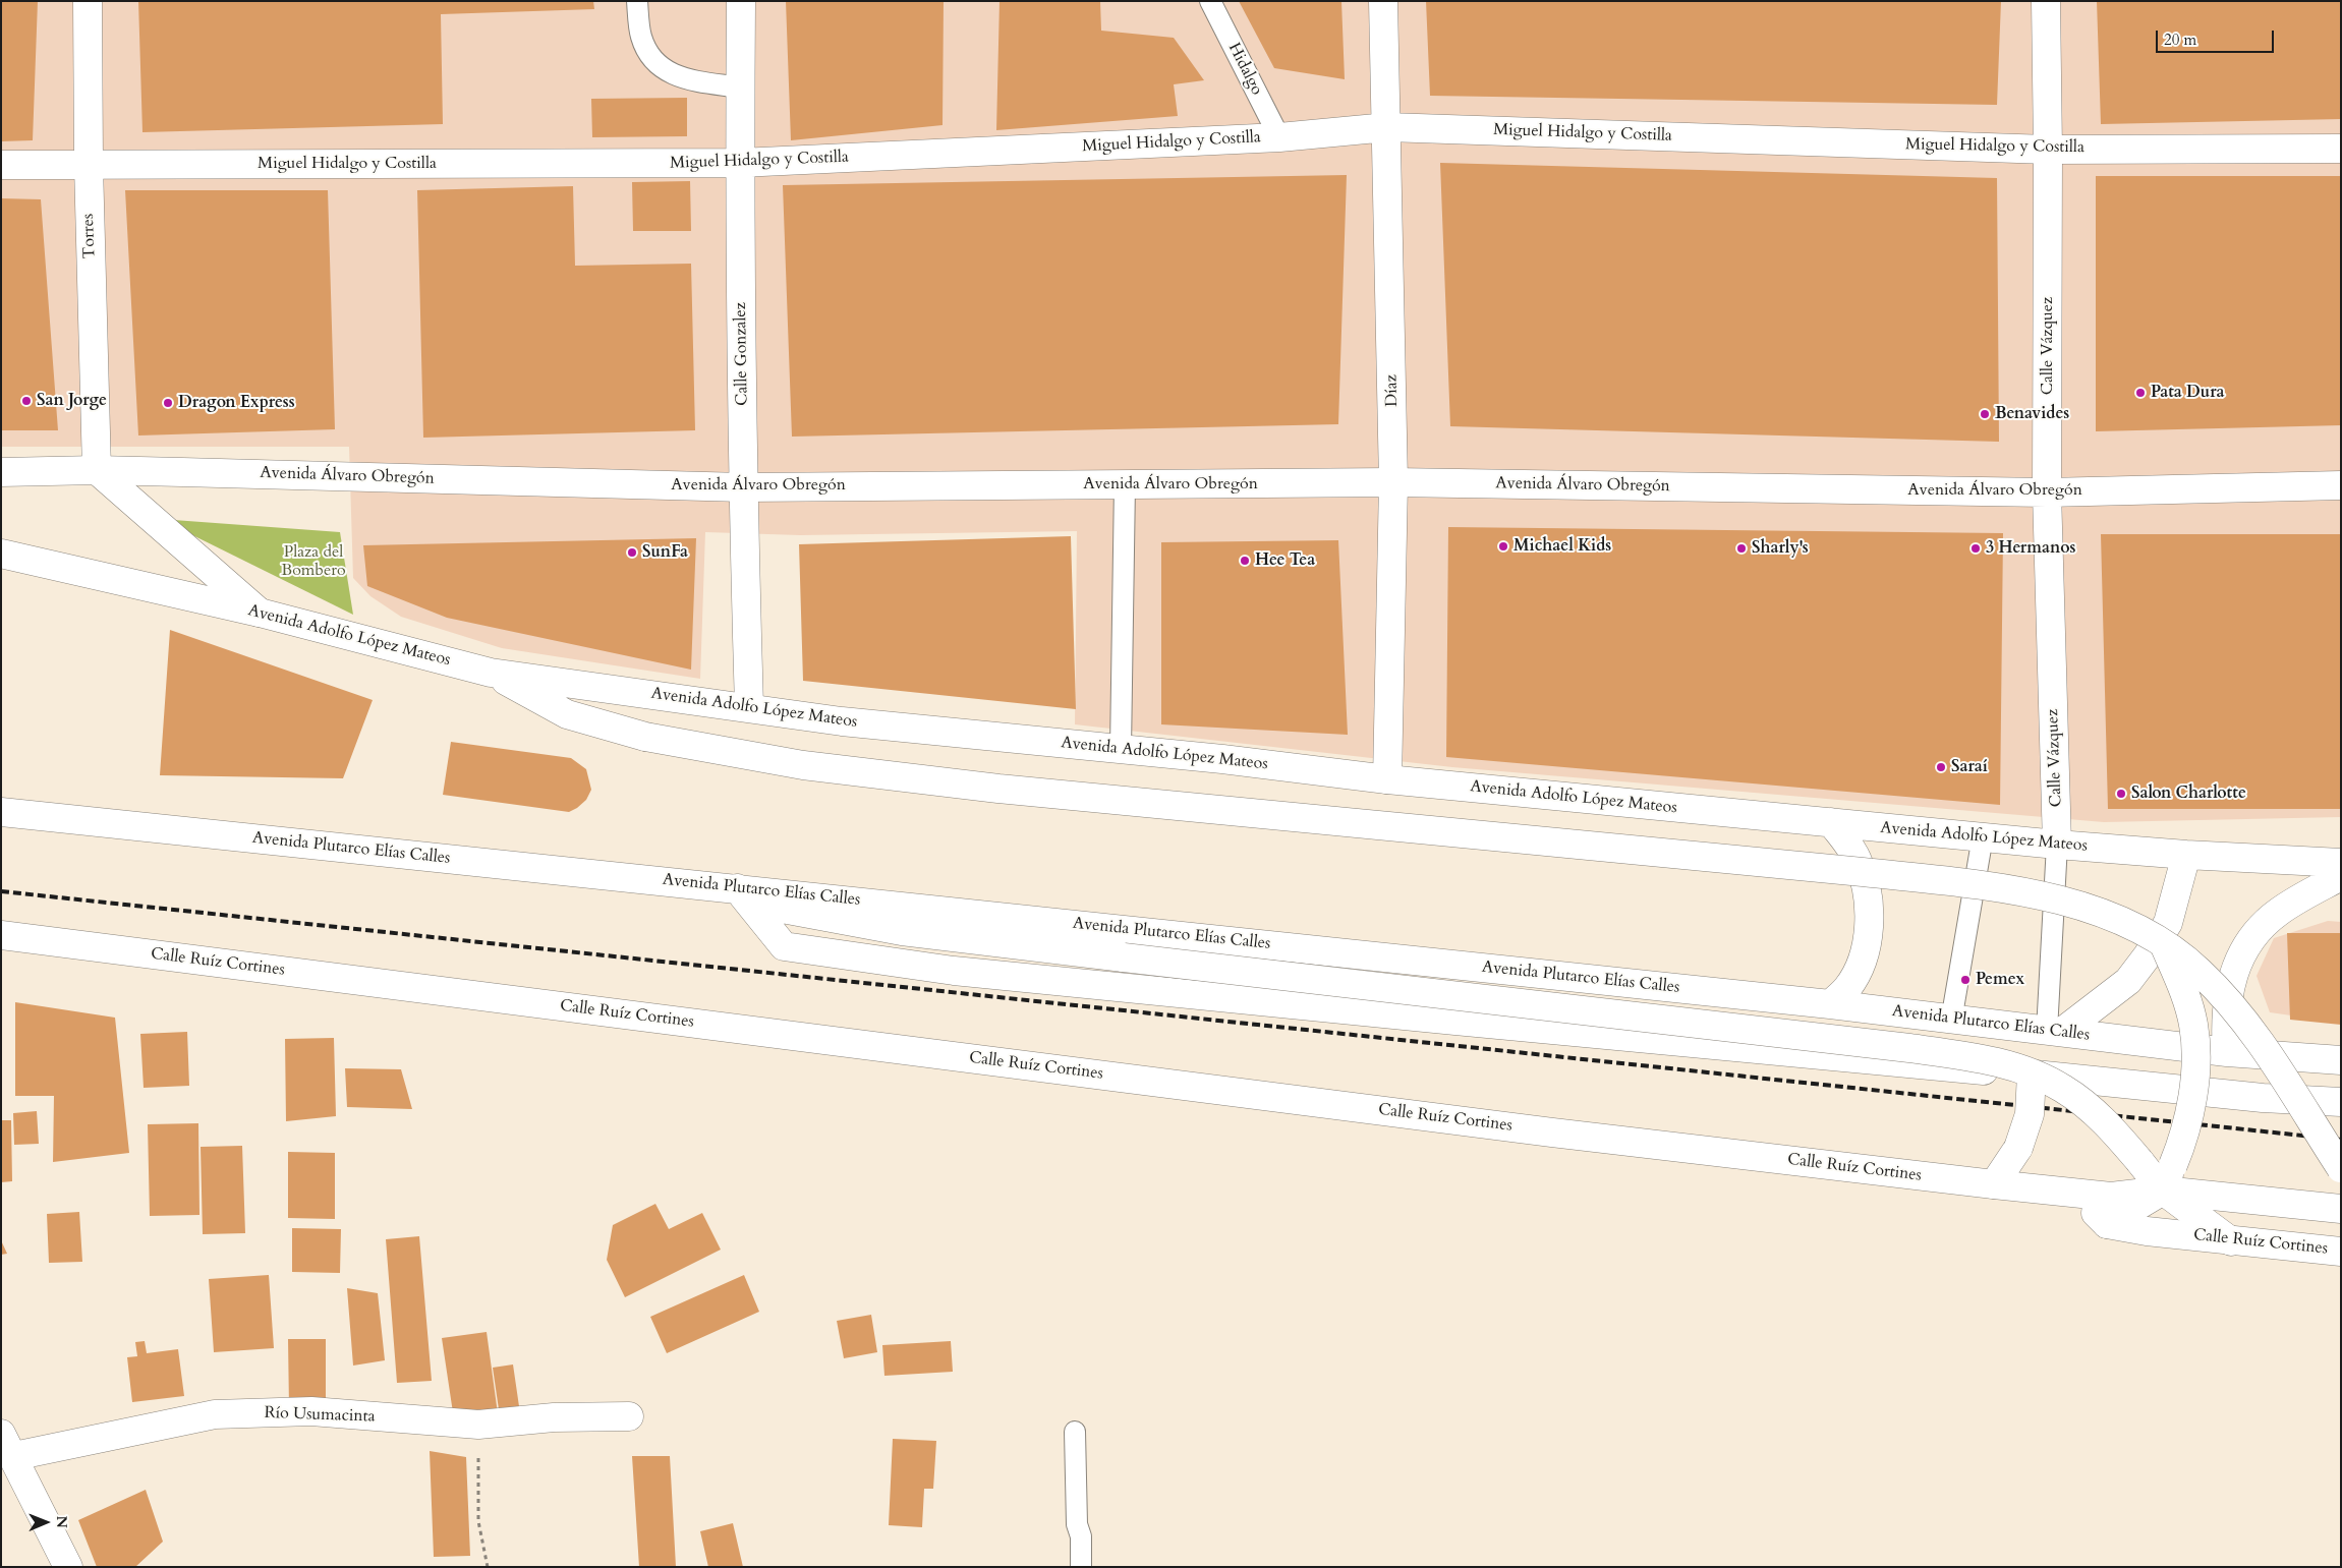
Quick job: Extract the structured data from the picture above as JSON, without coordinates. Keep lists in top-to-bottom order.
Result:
{
  "streets": {
    "main road": [
      "Miguel Hidalgo y Costilla",
      "Torres",
      "Calle Vázquez",
      "Calle Gonzalez",
      "Díaz",
      "Avenida Álvaro Obregón",
      "Avenida Adolfo López Mateos",
      "Avenida Plutarco Elías Calles",
      "Calle Ruíz Cortines",
      "Río Usumacinta"
    ],
    "lane": ["Hidalgo"]
  },
  "crossings": [
    ["Hidalgo", "Miguel Hidalgo y Costilla"],
    ["Miguel Hidalgo y Costilla", "Torres"],
    ["Miguel Hidalgo y Costilla", "Calle Vázquez"],
    ["Miguel Hidalgo y Costilla", "Calle Gonzalez"],
    ["Miguel Hidalgo y Costilla", "Díaz"],
    ["Torres", "Avenida Álvaro Obregón"],
    ["Calle Vázquez", "Avenida Álvaro Obregón"],
    ["Calle Vázquez", "Avenida Adolfo López Mateos"],
    ["Calle Gonzalez", "Avenida Álvaro Obregón"],
    ["Calle Gonzalez", "Avenida Adolfo López Mateos"],
    ["Díaz", "Avenida Álvaro Obregón"],
    ["Díaz", "Avenida Adolfo López Mateos"]
  ],
  "parks": ["Plaza del Bombero"],
  "places": [
    "Pata Dura",
    "San Jorge",
    "Dragon Express",
    "Benavides",
    "Michael Kids",
    "Sharly's",
    "3 Hermanos",
    "SunFa",
    "Hee Tea",
    "Saraí",
    "Salon Charlotte",
    "Pemex"
  ],
  "scale_bar": "20 m",
  "north": "right"
}
